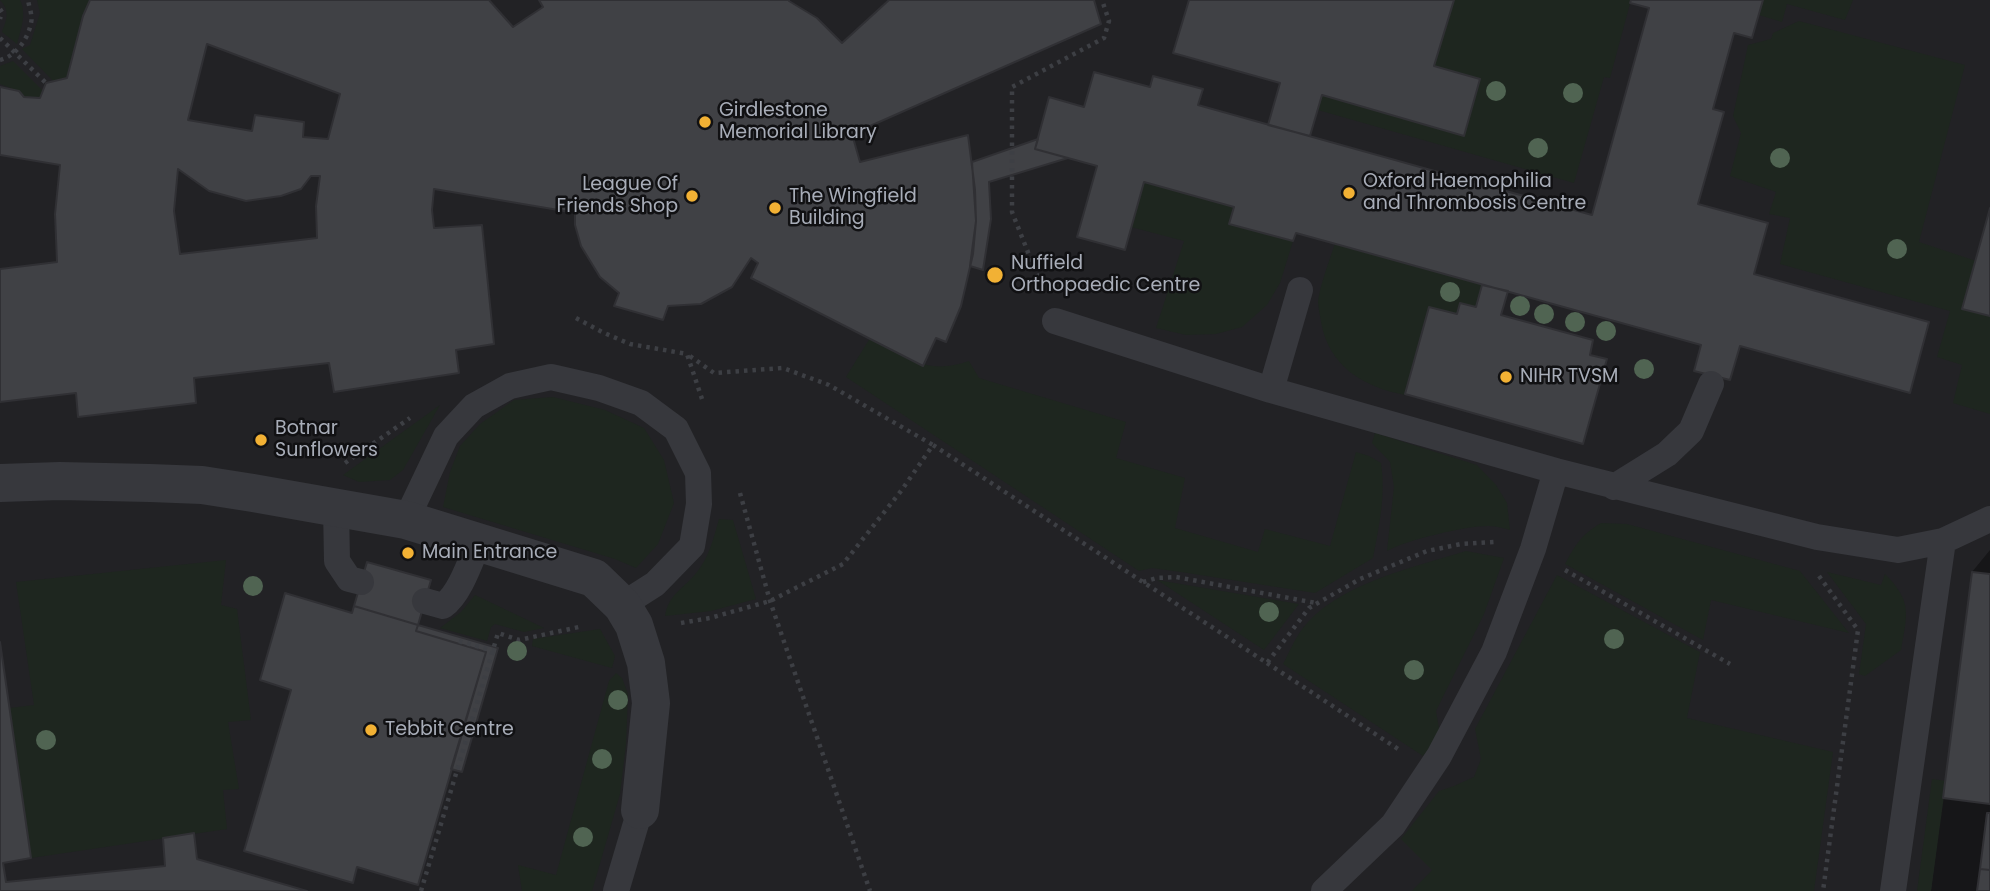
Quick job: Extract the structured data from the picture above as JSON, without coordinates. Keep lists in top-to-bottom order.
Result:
{
  "places": [
    "Girdlestone Memorial Library",
    "Oxford Haemophilia and Thrombosis Centre",
    "League Of Friends Shop",
    "The Wingfield Building",
    "Nuffield Orthopaedic Centre",
    "NIHR TVSM",
    "Botnar Sunflowers",
    "Main Entrance",
    "Tebbit Centre"
  ]
}
